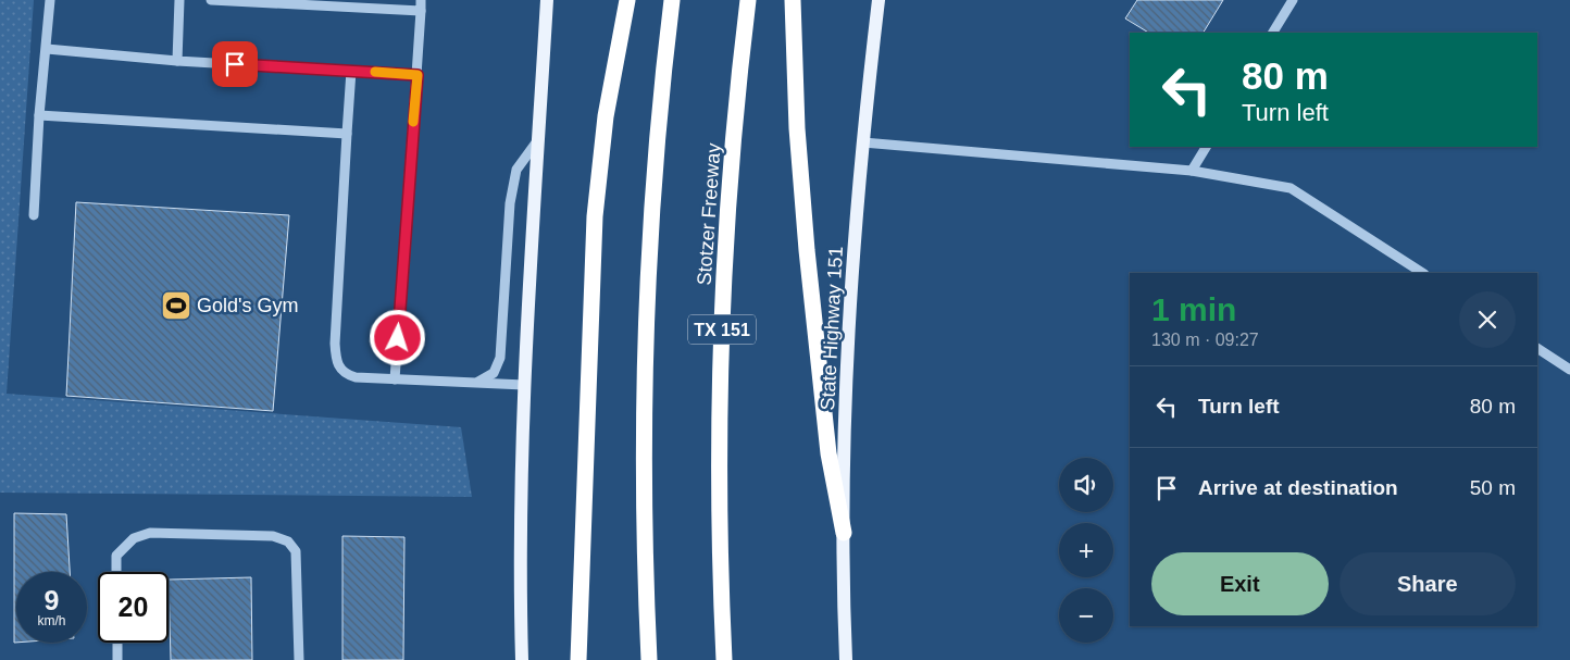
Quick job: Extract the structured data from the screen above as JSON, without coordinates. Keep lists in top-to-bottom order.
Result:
{
  "streets": {
    "highway": ["Stotzer Freeway", "TX 151"],
    "main road": ["State Highway 151"]
  },
  "places": {
    "sports": ["Gold's Gym"]
  },
  "page": {
    "turn": ["80 m", "Turn left"],
    "heading": ["1 min", "130 m · 09:27"],
    "list": [
      {
        "name": "Turn left",
        "value": "80 m"
      },
      {
        "name": "Arrive at destination",
        "value": "50 m"
      }
    ],
    "map_buttons": ["+", "−"],
    "buttons": ["Exit", "Share"],
    "speed": "9 km/h",
    "limit": "20"
  }
}
